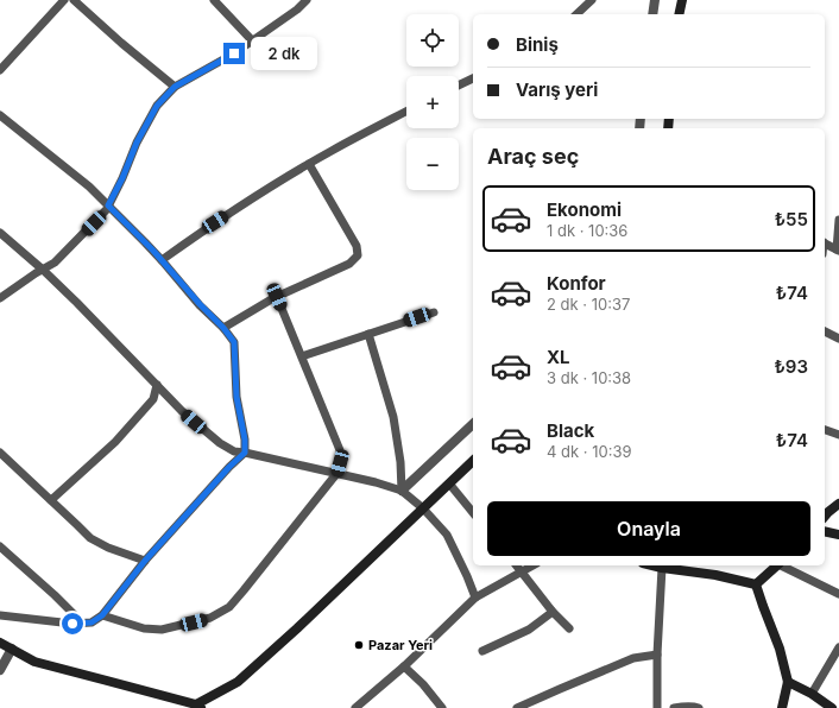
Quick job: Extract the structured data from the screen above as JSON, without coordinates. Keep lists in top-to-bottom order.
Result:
{
  "places": ["Pazar Yeri"],
  "page": {
    "map_buttons": ["+", "−"],
    "banner": ["Biniş", "Varış yeri"],
    "bubble": "2 dk",
    "heading": "Araç seç",
    "list": [
      {
        "name": "Ekonomi",
        "note": "1 dk · 10:36",
        "value": "₺55"
      },
      {
        "name": "Konfor",
        "note": "2 dk · 10:37",
        "value": "₺74"
      },
      {
        "name": "XL",
        "note": "3 dk · 10:38",
        "value": "₺93"
      },
      {
        "name": "Black",
        "note": "4 dk · 10:39",
        "value": "₺74"
      }
    ],
    "buttons": "Onayla"
  }
}
